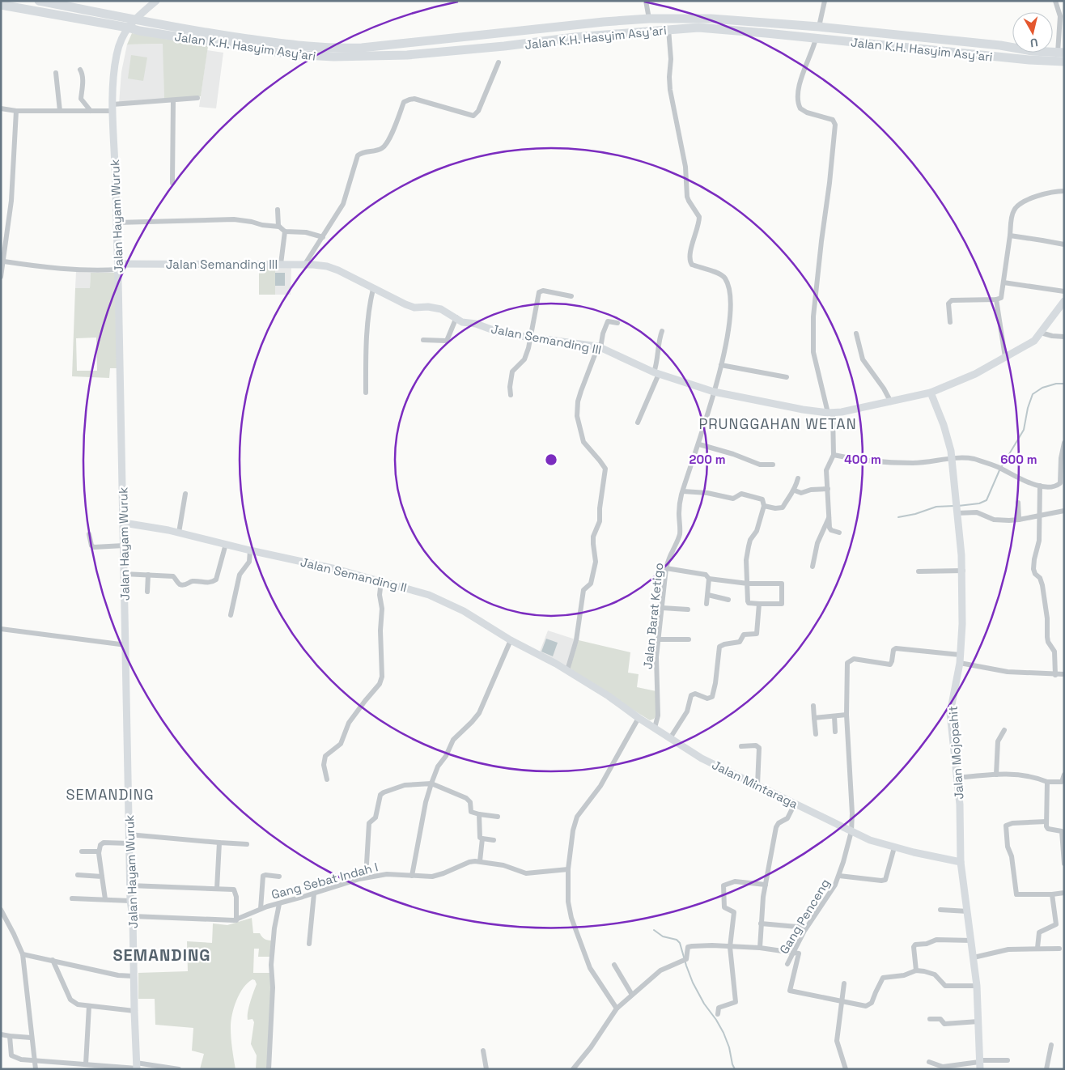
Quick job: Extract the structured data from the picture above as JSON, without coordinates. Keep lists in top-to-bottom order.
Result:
{
  "streets": {
    "highway": ["Jalan K.H. Hasyim Asy'ari"],
    "street": [
      "Jalan Hayam Wuruk",
      "Jalan Semanding III",
      "Jalan Semanding II",
      "Jalan Barat Ketigo",
      "Jalan Mojopahit",
      "Jalan Mintaraga",
      "Gang Sebat Indah I",
      "Gang Penceng"
    ]
  },
  "crossings": [
    ["Jalan K.H. Hasyim Asy'ari", "Jalan Hayam Wuruk"],
    ["Jalan K.H. Hasyim Asy'ari", "Jalan Barat Ketigo"],
    ["Jalan Hayam Wuruk", "Jalan Semanding III"],
    ["Jalan Hayam Wuruk", "Jalan Semanding II"],
    ["Jalan Hayam Wuruk", "Gang Sebat Indah I"],
    ["Jalan Semanding III", "Jalan Barat Ketigo"],
    ["Jalan Semanding III", "Jalan Mojopahit"],
    ["Jalan Semanding II", "Jalan Mintaraga"],
    ["Jalan Barat Ketigo", "Jalan Mintaraga"],
    ["Jalan Mojopahit", "Jalan Mintaraga"],
    ["Jalan Mojopahit", "Gang Penceng"],
    ["Jalan Mintaraga", "Gang Penceng"]
  ],
  "districts": ["PRUNGGAHAN WETAN", "SEMANDING", "SEMANDING"],
  "north": "bottom",
  "rings": ["200 m", "400 m", "600 m"]
}
